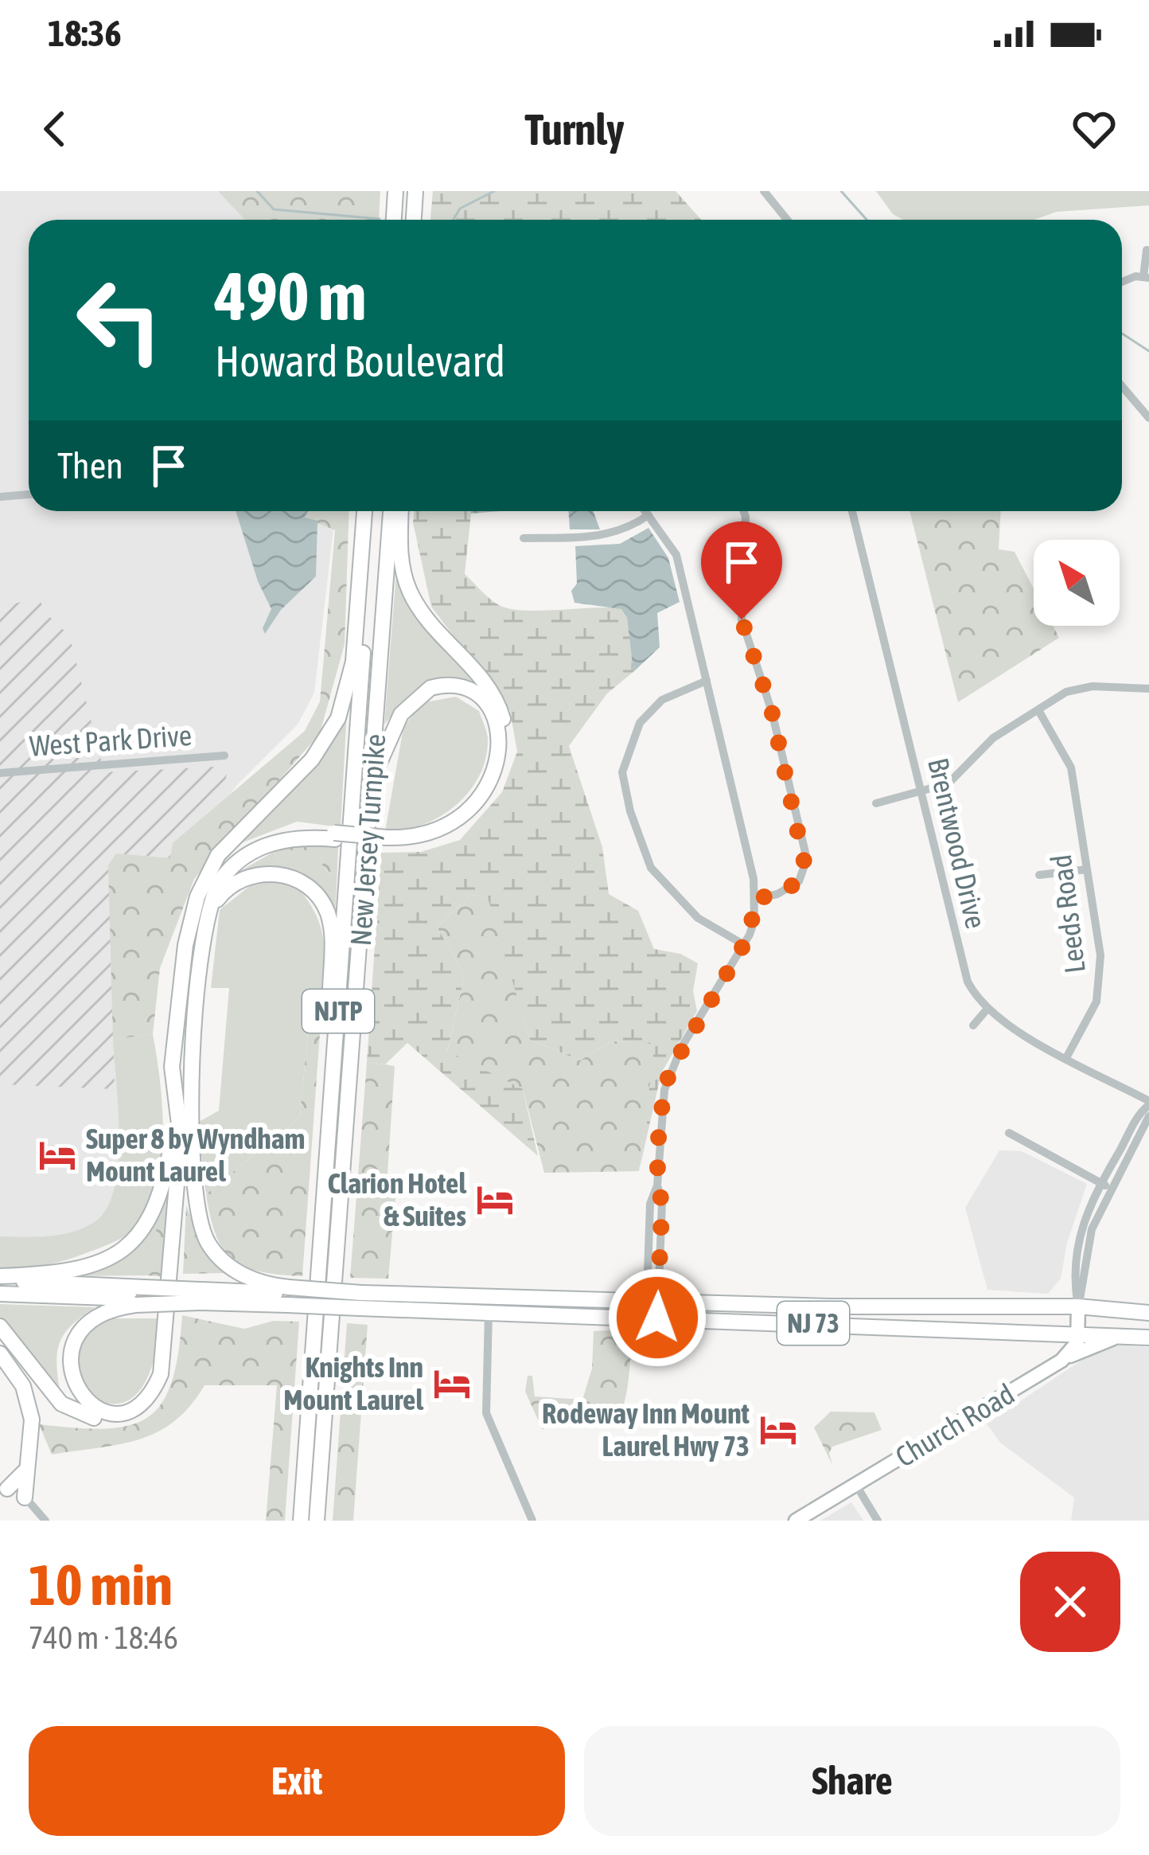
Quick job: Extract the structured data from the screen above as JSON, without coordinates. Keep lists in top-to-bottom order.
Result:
{
  "streets": {
    "highway": ["New Jersey Turnpike", "NJTP", "NJ 73"],
    "main road": ["Church Road"],
    "street": ["West Park Drive", "Brentwood Drive", "Leeds Road"]
  },
  "crossings": [
    ["Brentwood Drive", "Leeds Road"],
    ["NJ 73", "Church Road"]
  ],
  "places": {
    "hotel": [
      "Super 8 by Wyndham Mount Laurel",
      "Clarion Hotel & Suites",
      "Knights Inn Mount Laurel",
      "Rodeway Inn Mount Laurel Hwy 73"
    ]
  },
  "north": "top left",
  "page": {
    "status": "18:36",
    "header": "Turnly",
    "turn": ["490 m", "Howard Boulevard"],
    "then": "Then",
    "heading": ["10 min", "740 m · 18:46"],
    "buttons": ["Exit", "Share"]
  }
}
